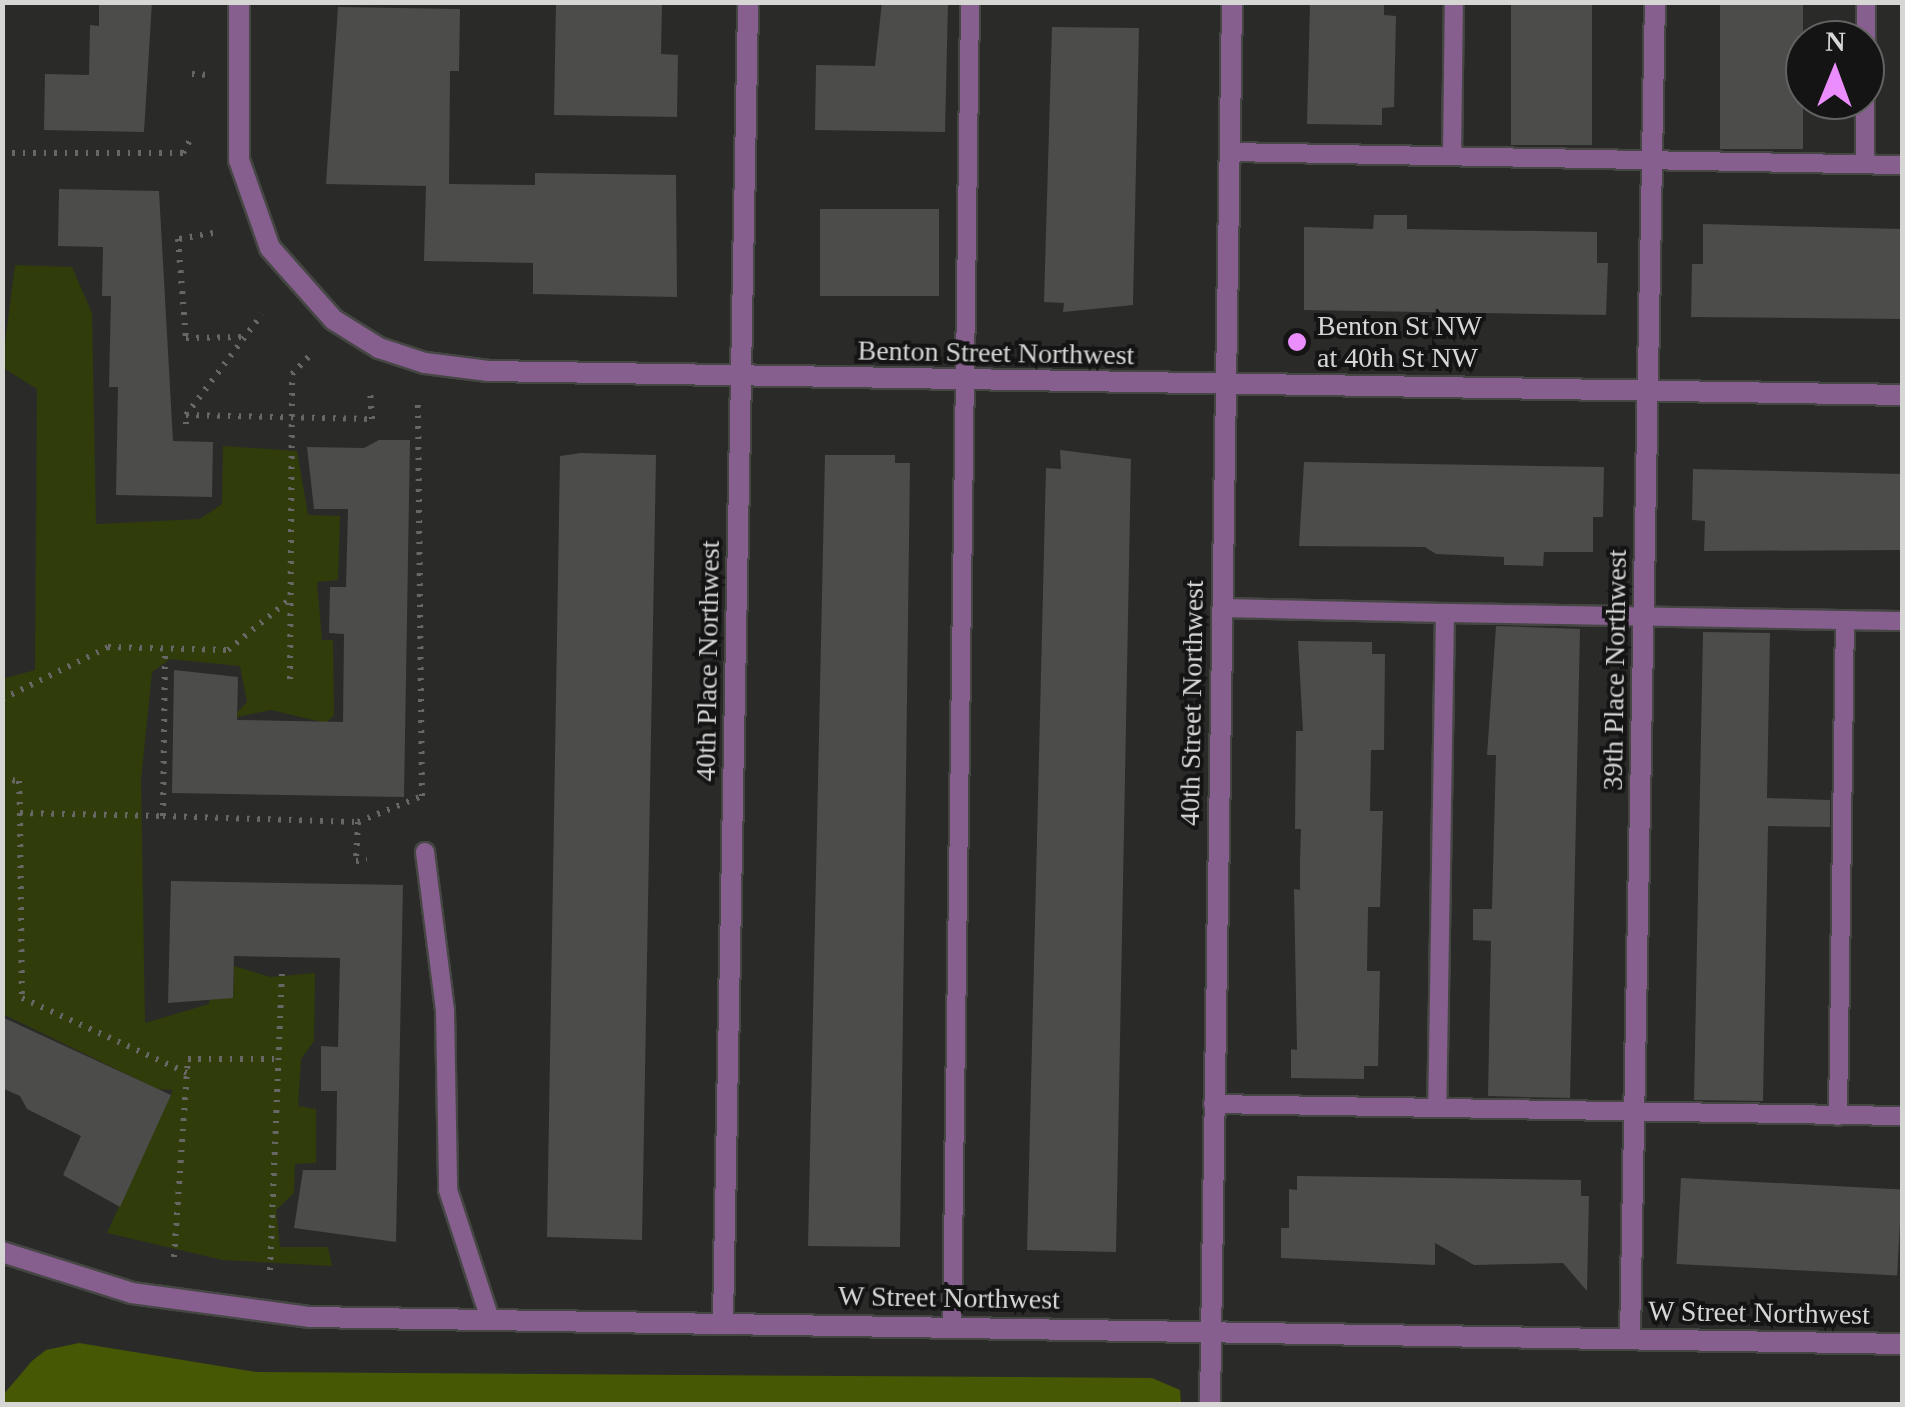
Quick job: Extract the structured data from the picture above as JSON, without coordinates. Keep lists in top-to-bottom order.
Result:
{
  "streets": {
    "street": [
      "Benton Street Northwest",
      "40th Place Northwest",
      "39th Place Northwest",
      "40th Street Northwest",
      "W Street Northwest"
    ]
  },
  "crossings": [
    ["Benton Street Northwest", "40th Place Northwest"],
    ["Benton Street Northwest", "39th Place Northwest"],
    ["Benton Street Northwest", "40th Street Northwest"],
    ["40th Place Northwest", "W Street Northwest"],
    ["39th Place Northwest", "W Street Northwest"],
    ["40th Street Northwest", "W Street Northwest"]
  ],
  "places": ["Benton St NW at 40th St NW"],
  "north": "top"
}
